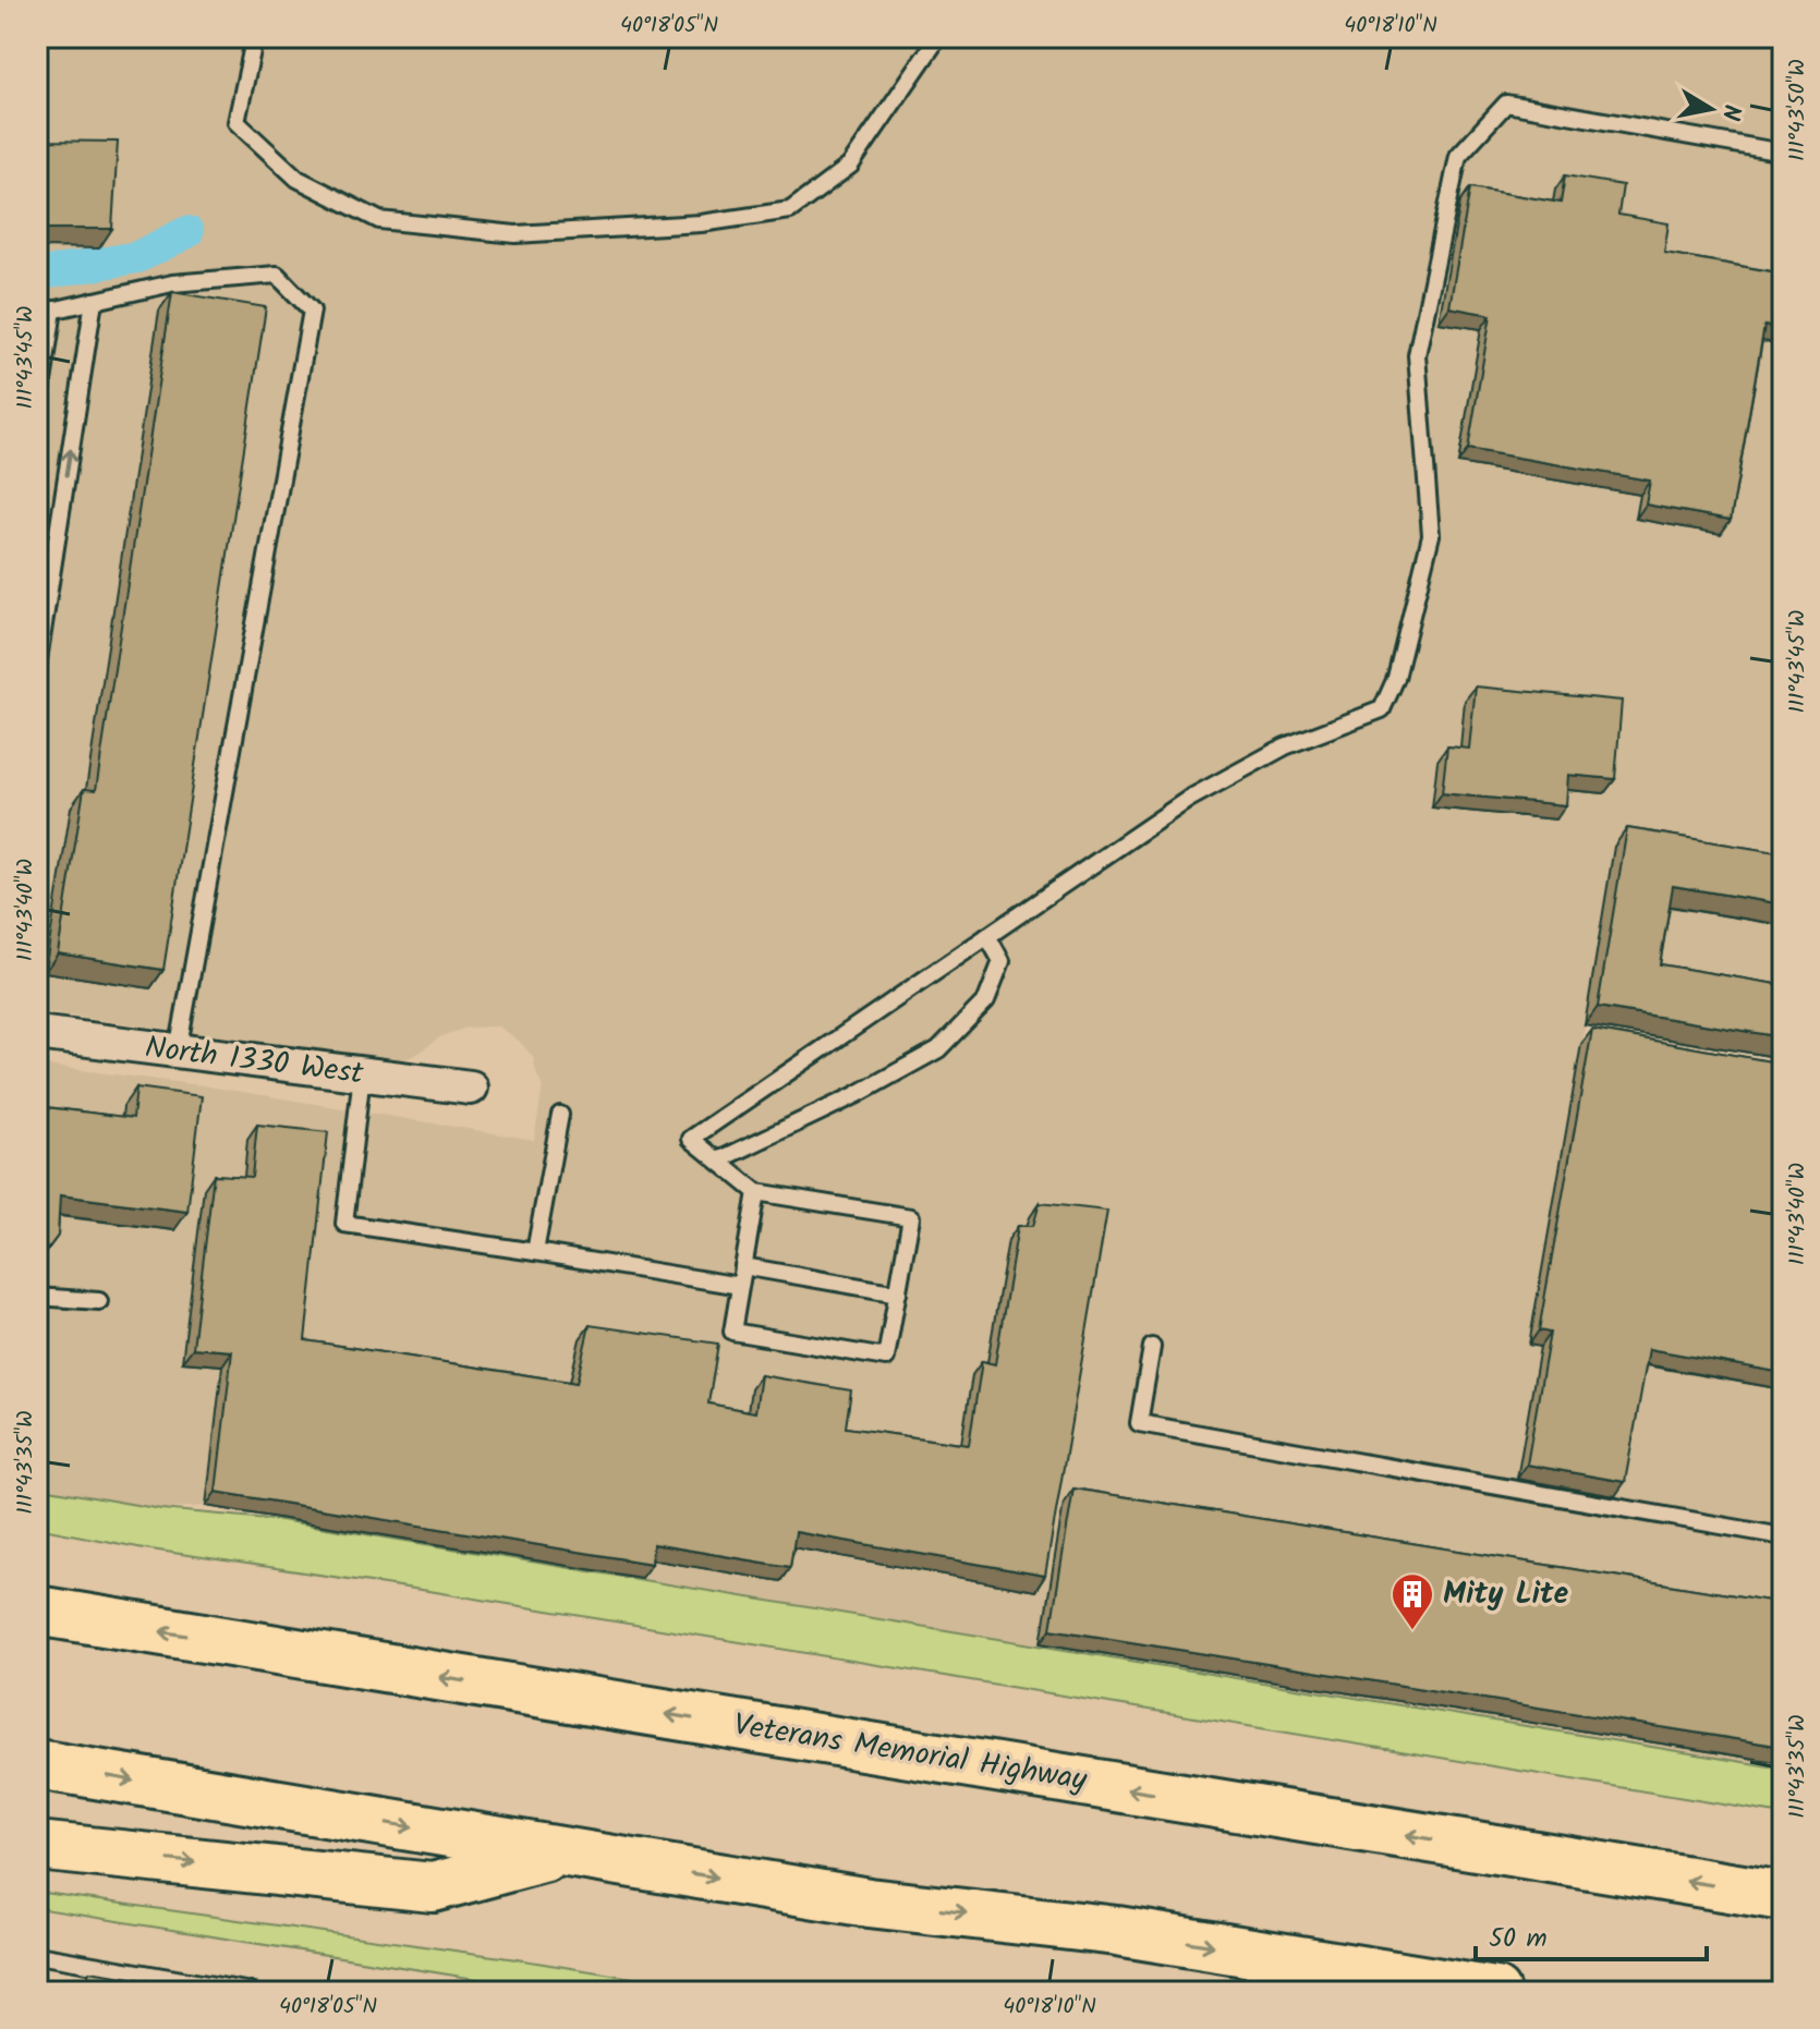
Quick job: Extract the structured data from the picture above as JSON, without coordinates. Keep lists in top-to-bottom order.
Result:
{
  "streets": {
    "highway": ["Veterans Memorial Highway"],
    "street": ["North 1330 West"]
  },
  "places": {
    "building": ["Mity Lite"]
  },
  "scale_bar": "50 m",
  "north": "right",
  "coordinates": [
    "40°18'05\"N",
    "40°18'10\"N",
    "111°43'50\"W",
    "111°43'45\"W",
    "111°43'40\"W",
    "111°43'35\"W"
  ]
}
